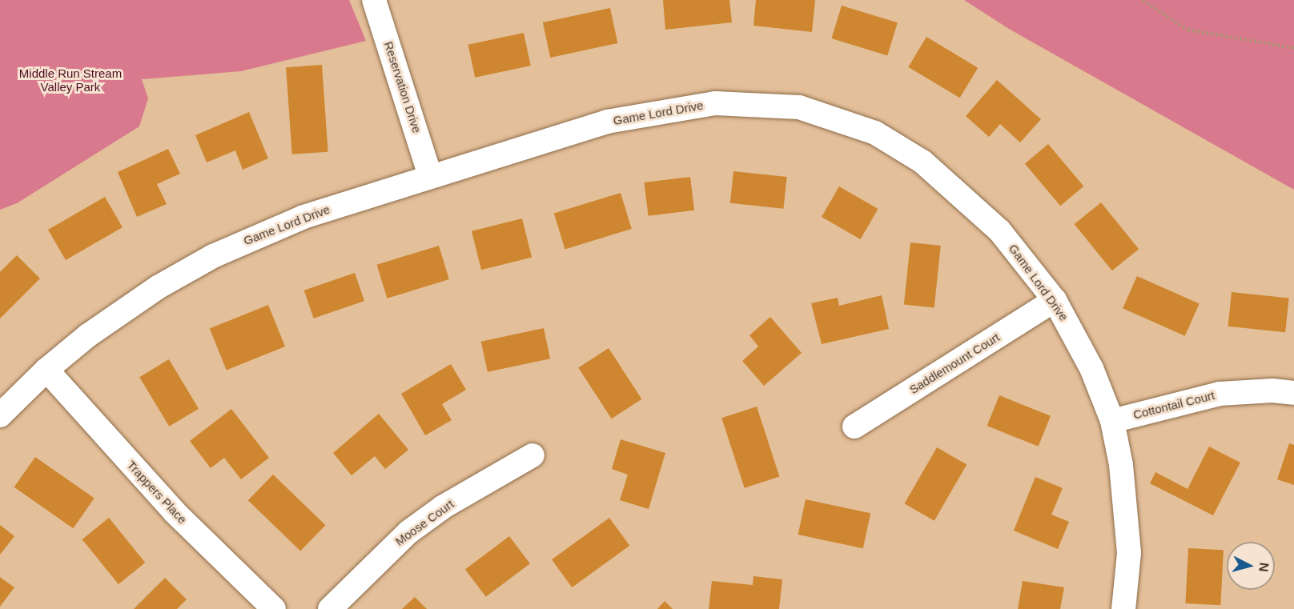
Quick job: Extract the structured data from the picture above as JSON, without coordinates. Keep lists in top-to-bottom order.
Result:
{
  "streets": {
    "street": [
      "Reservation Drive",
      "Game Lord Drive",
      "Saddlemount Court",
      "Cottontail Court",
      "Trappers Place",
      "Moose Court"
    ]
  },
  "crossings": [
    ["Reservation Drive", "Game Lord Drive"],
    ["Game Lord Drive", "Saddlemount Court"],
    ["Game Lord Drive", "Cottontail Court"],
    ["Game Lord Drive", "Trappers Place"]
  ],
  "parks": ["Middle Run Stream Valley Park"],
  "north": "right"
}
